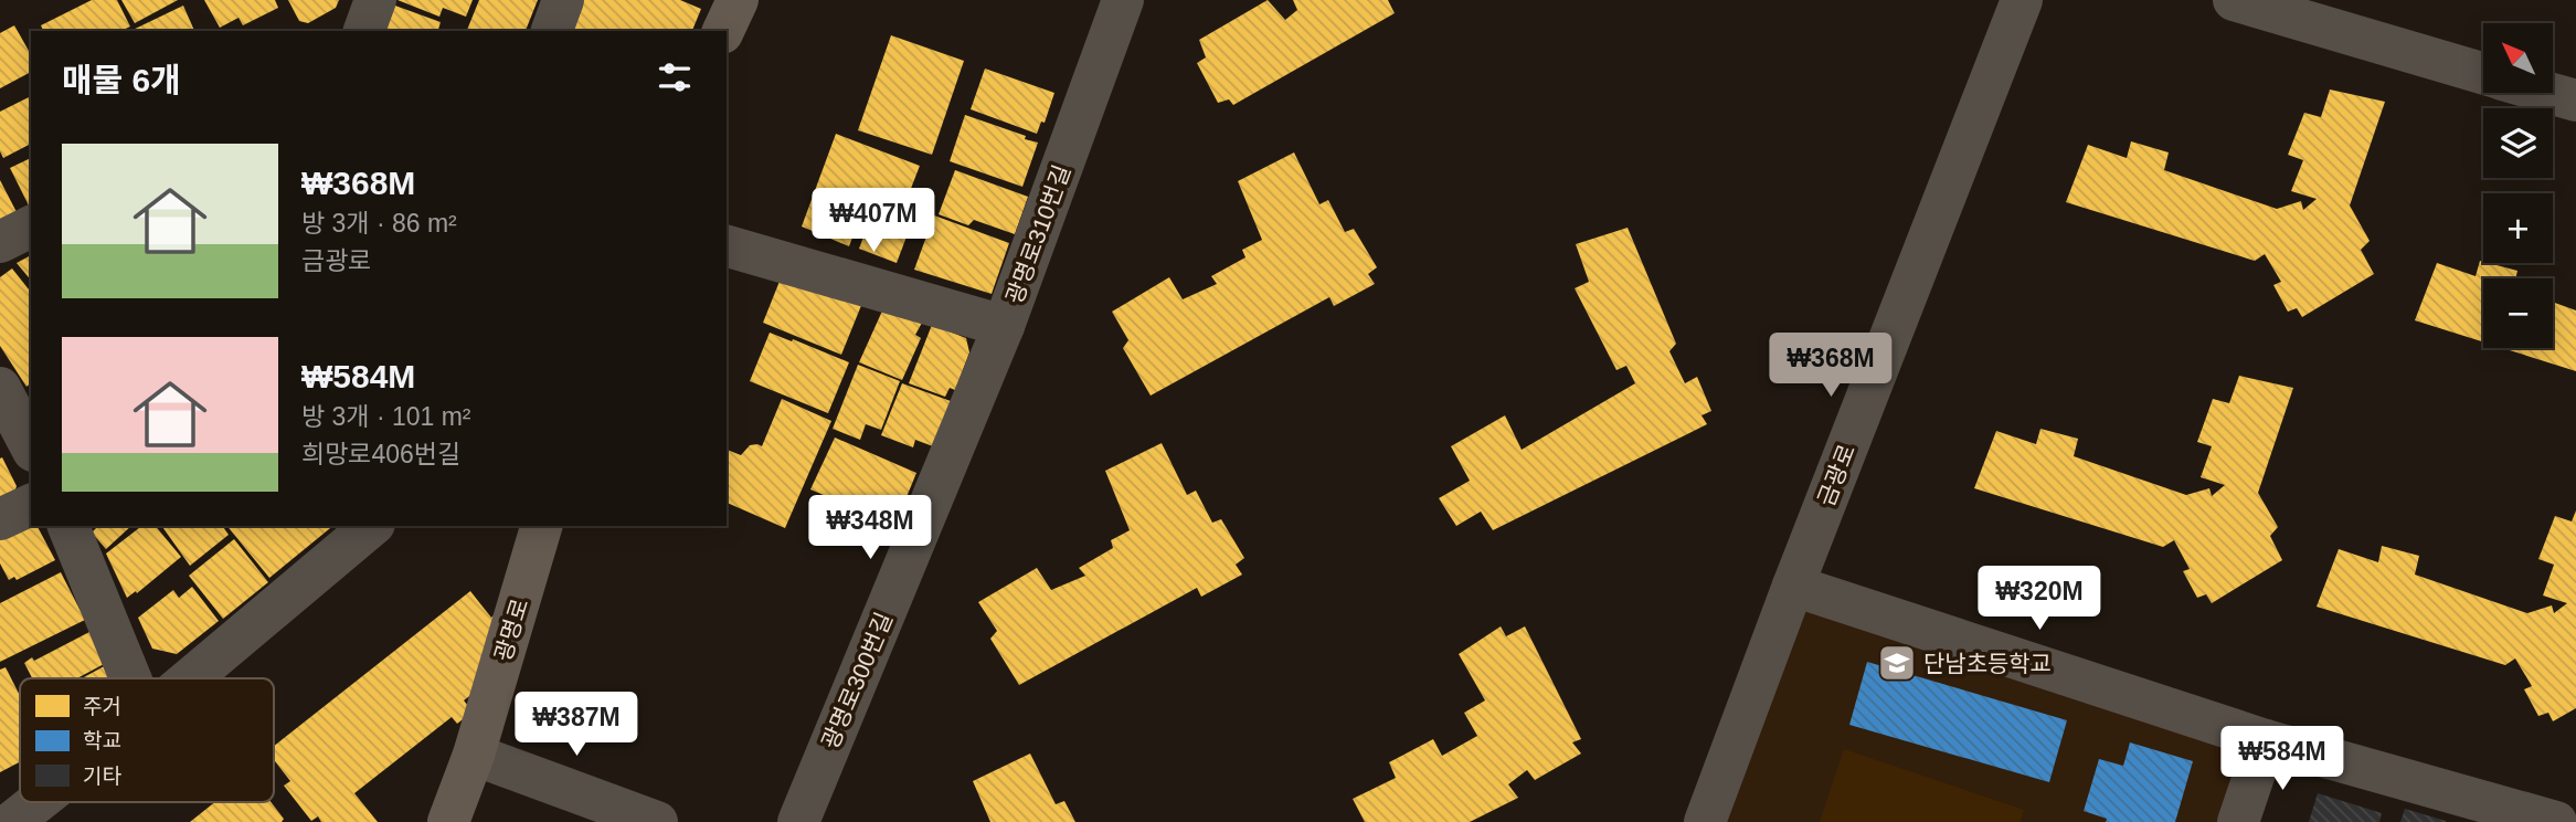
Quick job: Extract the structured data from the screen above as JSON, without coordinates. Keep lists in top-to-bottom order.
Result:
{
  "streets": {
    "main road": ["광명로"],
    "street": ["광명로310번길", "금광로", "광명로300번길"]
  },
  "crossings": [
    ["광명로310번길", "광명로300번길"]
  ],
  "places": {
    "school or university": ["단남초등학교"]
  },
  "legend": ["주거", "학교", "기타"],
  "north": "top left",
  "page": {
    "map_buttons": ["+", "−"],
    "heading": "매물 6개",
    "list": [
      {
        "name": "₩368M",
        "note": "방 3개 · 86 m² · 금광로"
      },
      {
        "name": "₩584M",
        "note": "방 3개 · 101 m² · 희망로406번길"
      }
    ],
    "price": [
      "₩407M",
      "₩368M",
      "₩348M",
      "₩320M",
      "₩387M",
      "₩584M"
    ]
  }
}
